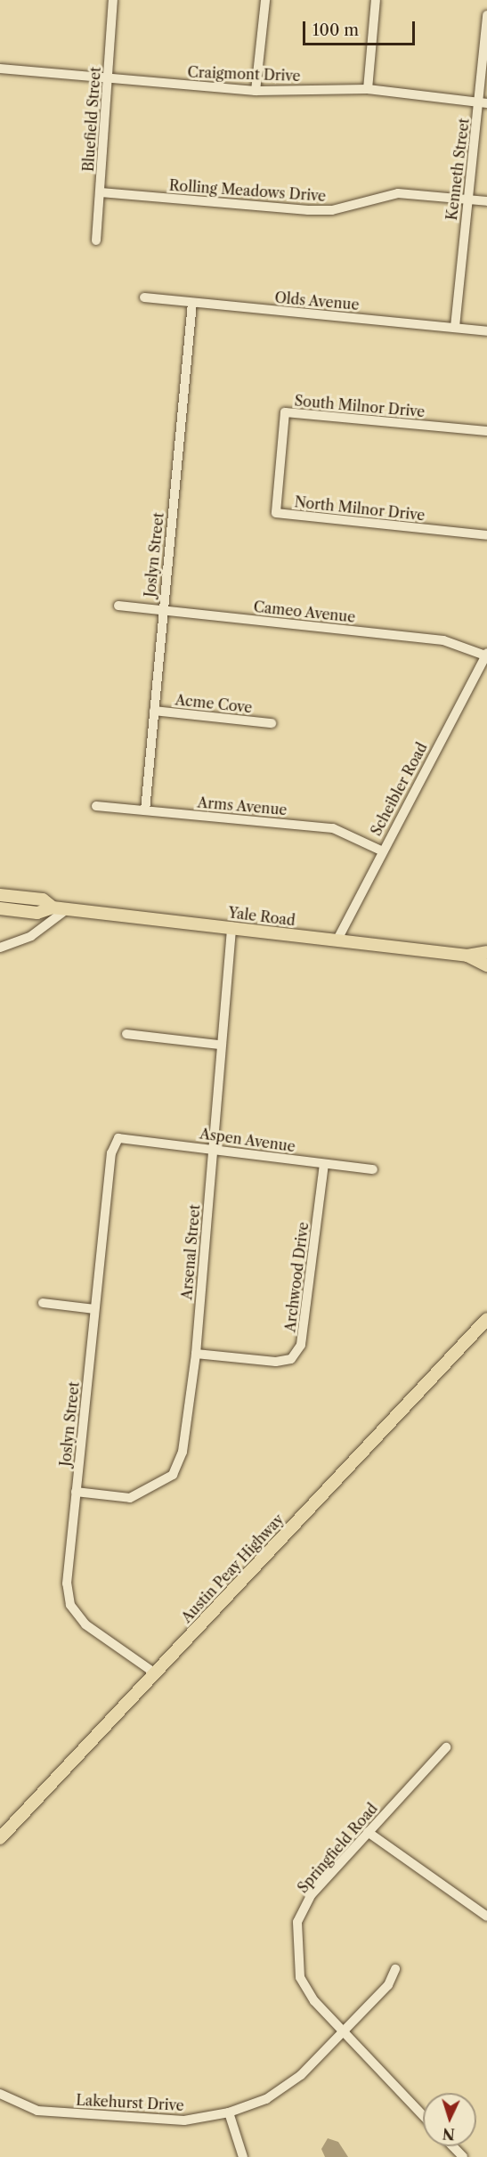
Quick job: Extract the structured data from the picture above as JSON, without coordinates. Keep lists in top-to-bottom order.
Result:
{
  "streets": {
    "main road": ["Yale Road", "Austin Peay Highway"],
    "street": [
      "Craigmont Drive",
      "Bluefield Street",
      "Kenneth Street",
      "Rolling Meadows Drive",
      "Olds Avenue",
      "South Milnor Drive",
      "North Milnor Drive",
      "Joslyn Street",
      "Cameo Avenue",
      "Acme Cove",
      "Scheibler Road",
      "Arms Avenue",
      "Aspen Avenue",
      "Arsenal Street",
      "Archwood Drive",
      "Springfield Road",
      "Lakehurst Drive"
    ]
  },
  "crossings": [
    ["Craigmont Drive", "Bluefield Street"],
    ["Craigmont Drive", "Kenneth Street"],
    ["Bluefield Street", "Rolling Meadows Drive"],
    ["Kenneth Street", "Rolling Meadows Drive"],
    ["Kenneth Street", "Olds Avenue"],
    ["Olds Avenue", "Joslyn Street"],
    ["South Milnor Drive", "North Milnor Drive"],
    ["Joslyn Street", "Cameo Avenue"],
    ["Joslyn Street", "Acme Cove"],
    ["Joslyn Street", "Arms Avenue"],
    ["Joslyn Street", "Aspen Avenue"],
    ["Joslyn Street", "Arsenal Street"],
    ["Joslyn Street", "Austin Peay Highway"],
    ["Cameo Avenue", "Scheibler Road"],
    ["Scheibler Road", "Arms Avenue"],
    ["Scheibler Road", "Yale Road"],
    ["Yale Road", "Arsenal Street"],
    ["Aspen Avenue", "Arsenal Street"],
    ["Aspen Avenue", "Archwood Drive"],
    ["Arsenal Street", "Archwood Drive"],
    ["Springfield Road", "Lakehurst Drive"]
  ],
  "scale_bar": "100 m",
  "north": "bottom"
}
